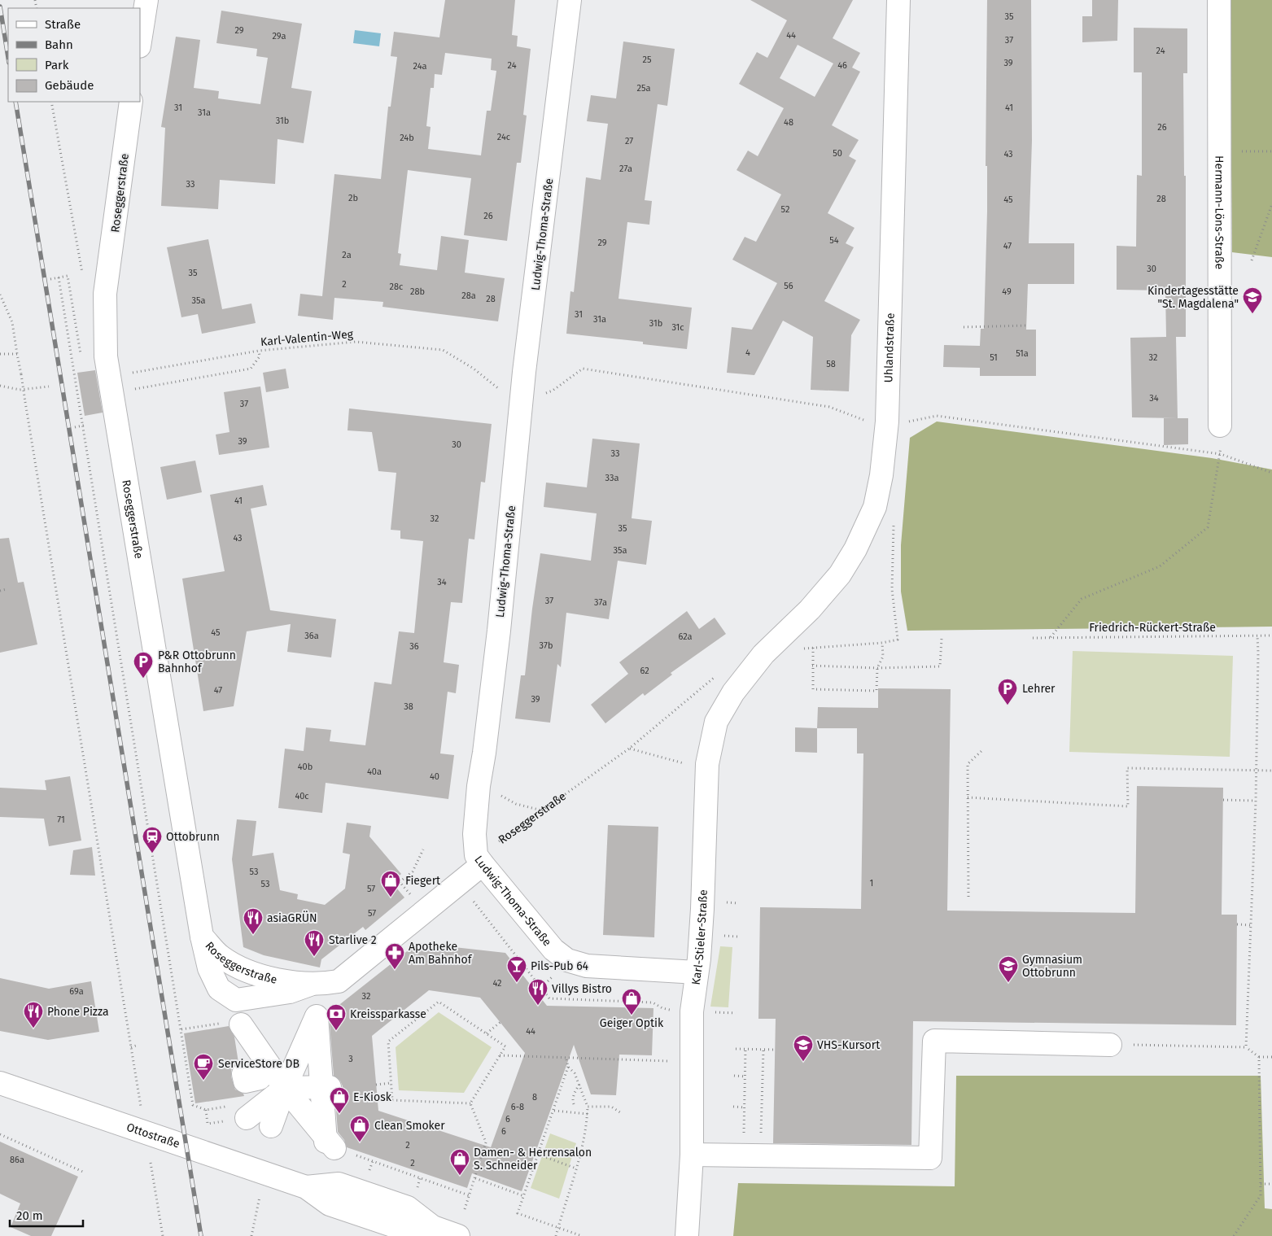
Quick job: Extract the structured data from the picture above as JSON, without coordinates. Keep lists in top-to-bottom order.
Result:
{
  "streets": {
    "street": [
      "Roseggerstraße",
      "Hermann-Löns-Straße",
      "Ludwig-Thoma-Straße",
      "Uhlandstraße",
      "Karl-Stieler-Straße",
      "Ottostraße"
    ],
    "path": ["Karl-Valentin-Weg", "Friedrich-Rückert-Straße"]
  },
  "crossings": [
    ["Roseggerstraße", "Ludwig-Thoma-Straße"],
    ["Ludwig-Thoma-Straße", "Karl-Valentin-Weg"],
    ["Ludwig-Thoma-Straße", "Karl-Stieler-Straße"],
    ["Uhlandstraße", "Karl-Stieler-Straße"]
  ],
  "places": {
    "school or university": ["Kindertagesstätte \"St. Magdalena\"", "Gymnasium Ottobrunn", "VHS-Kursort"],
    "parking": ["P&R Ottobrunn Bahnhof", "Lehrer"],
    "station": ["Ottobrunn"],
    "shop": [
      "Fiegert",
      "Geiger Optik",
      "E-Kiosk",
      "Clean Smoker",
      "Damen- & Herrensalon S. Schneider"
    ],
    "restaurant": [
      "asiaGRÜN",
      "Starlive 2",
      "Villys Bistro",
      "Phone Pizza"
    ],
    "pharmacy": ["Apotheke Am Bahnhof"],
    "bar": ["Pils-Pub 64"],
    "bank": ["Kreissparkasse"],
    "cafe": ["ServiceStore DB"]
  },
  "house_numbers": [
    "35",
    "29",
    "44",
    "29a",
    "37",
    "24",
    "25",
    "39",
    "24",
    "46",
    "24a",
    "25a",
    "31",
    "41",
    "31a",
    "31b",
    "48",
    "26",
    "24c",
    "24b",
    "27",
    "50",
    "43",
    "27a",
    "33",
    "2b",
    "28",
    "45",
    "52",
    "26",
    "54",
    "29",
    "47",
    "2a",
    "30",
    "35",
    "2",
    "56",
    "28c",
    "28b",
    "49",
    "28a",
    "28",
    "35a",
    "31",
    "31a",
    "31b",
    "31c",
    "4",
    "51a",
    "51",
    "32",
    "58",
    "34",
    "37",
    "39",
    "30",
    "33",
    "33a",
    "41",
    "32",
    "35",
    "43",
    "35a",
    "34",
    "37",
    "37a",
    "45",
    "36a",
    "62a",
    "37b",
    "36",
    "62",
    "47",
    "39",
    "38",
    "40b",
    "40a",
    "40",
    "40c",
    "71",
    "53",
    "1",
    "53",
    "57",
    "57",
    "42",
    "69a",
    "32",
    "44",
    "3",
    "8",
    "6-8",
    "6",
    "6",
    "2",
    "86a",
    "2"
  ],
  "legend": [
    "Straße",
    "Bahn",
    "Park",
    "Gebäude"
  ],
  "scale_bar": "20 m"
}
